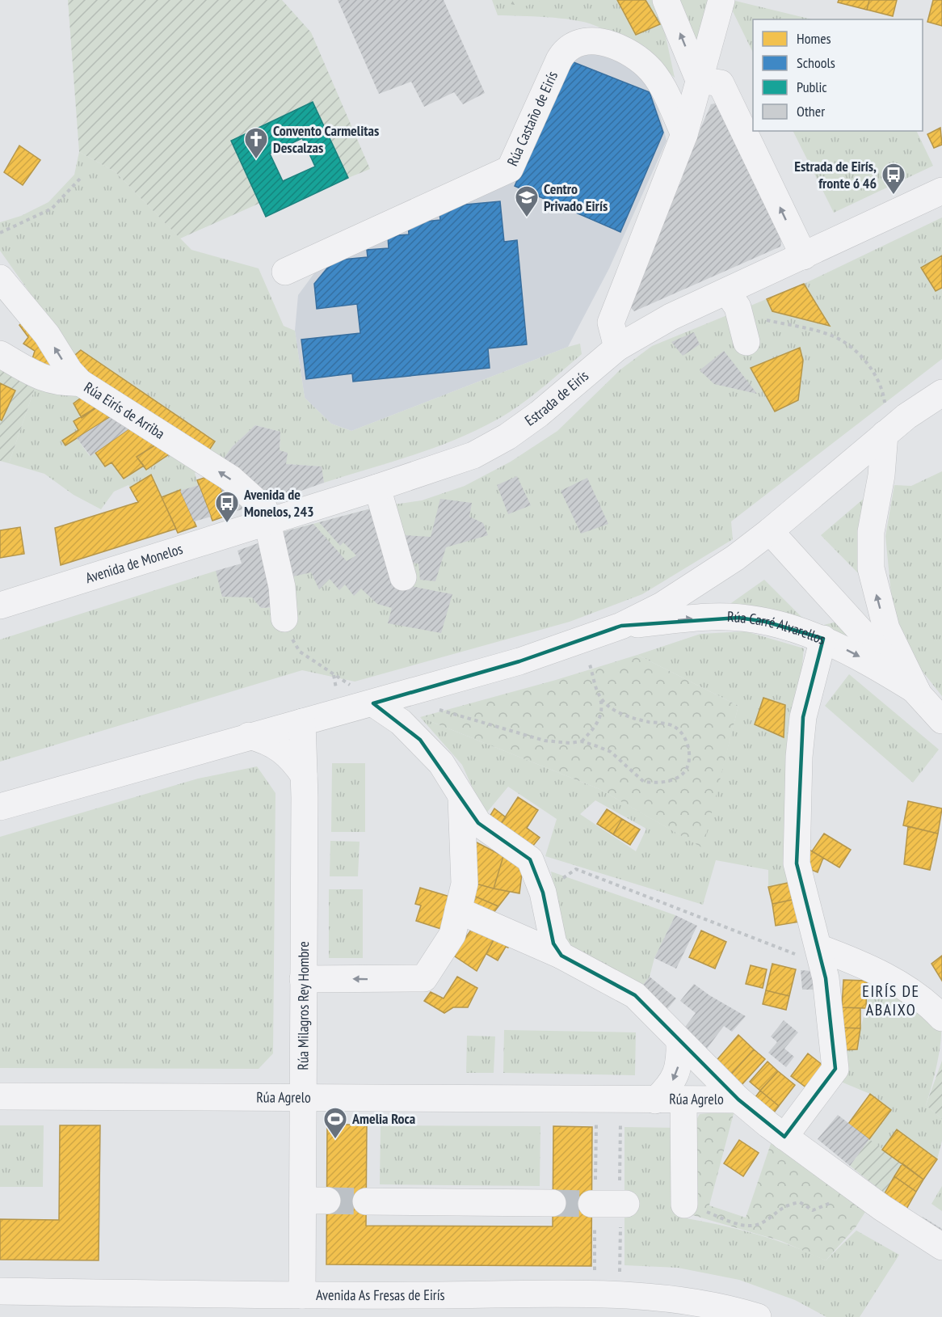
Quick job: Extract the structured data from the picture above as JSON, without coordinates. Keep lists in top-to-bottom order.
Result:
{
  "streets": {
    "street": [
      "Rúa Castaño de Eirís",
      "Estrada de Eirís",
      "Rúa Eirís de Arriba",
      "Avenida de Monelos",
      "Rúa Carré Alvarellos",
      "Rúa Milagros Rey Hombre",
      "Rúa Agrelo",
      "Avenida As Fresas de Eirís"
    ]
  },
  "crossings": [
    ["Estrada de Eirís", "Rúa Eirís de Arriba"],
    ["Estrada de Eirís", "Avenida de Monelos"],
    ["Rúa Eirís de Arriba", "Avenida de Monelos"],
    ["Rúa Milagros Rey Hombre", "Rúa Agrelo"],
    ["Rúa Milagros Rey Hombre", "Avenida As Fresas de Eirís"]
  ],
  "one_way": ["Rúa Eirís de Arriba", "Rúa Carré Alvarellos"],
  "districts": ["EIRÍS DE ABAIXO"],
  "places": {
    "church": ["Convento Carmelitas Descalzas"],
    "bus stop": ["Estrada de Eirís, fronte ó 46", "Avenida de Monelos, 243"],
    "school or university": ["Centro Privado Eirís"],
    "sports": ["Amelia Roca"]
  },
  "legend": [
    "Homes",
    "Schools",
    "Public",
    "Other"
  ]
}
